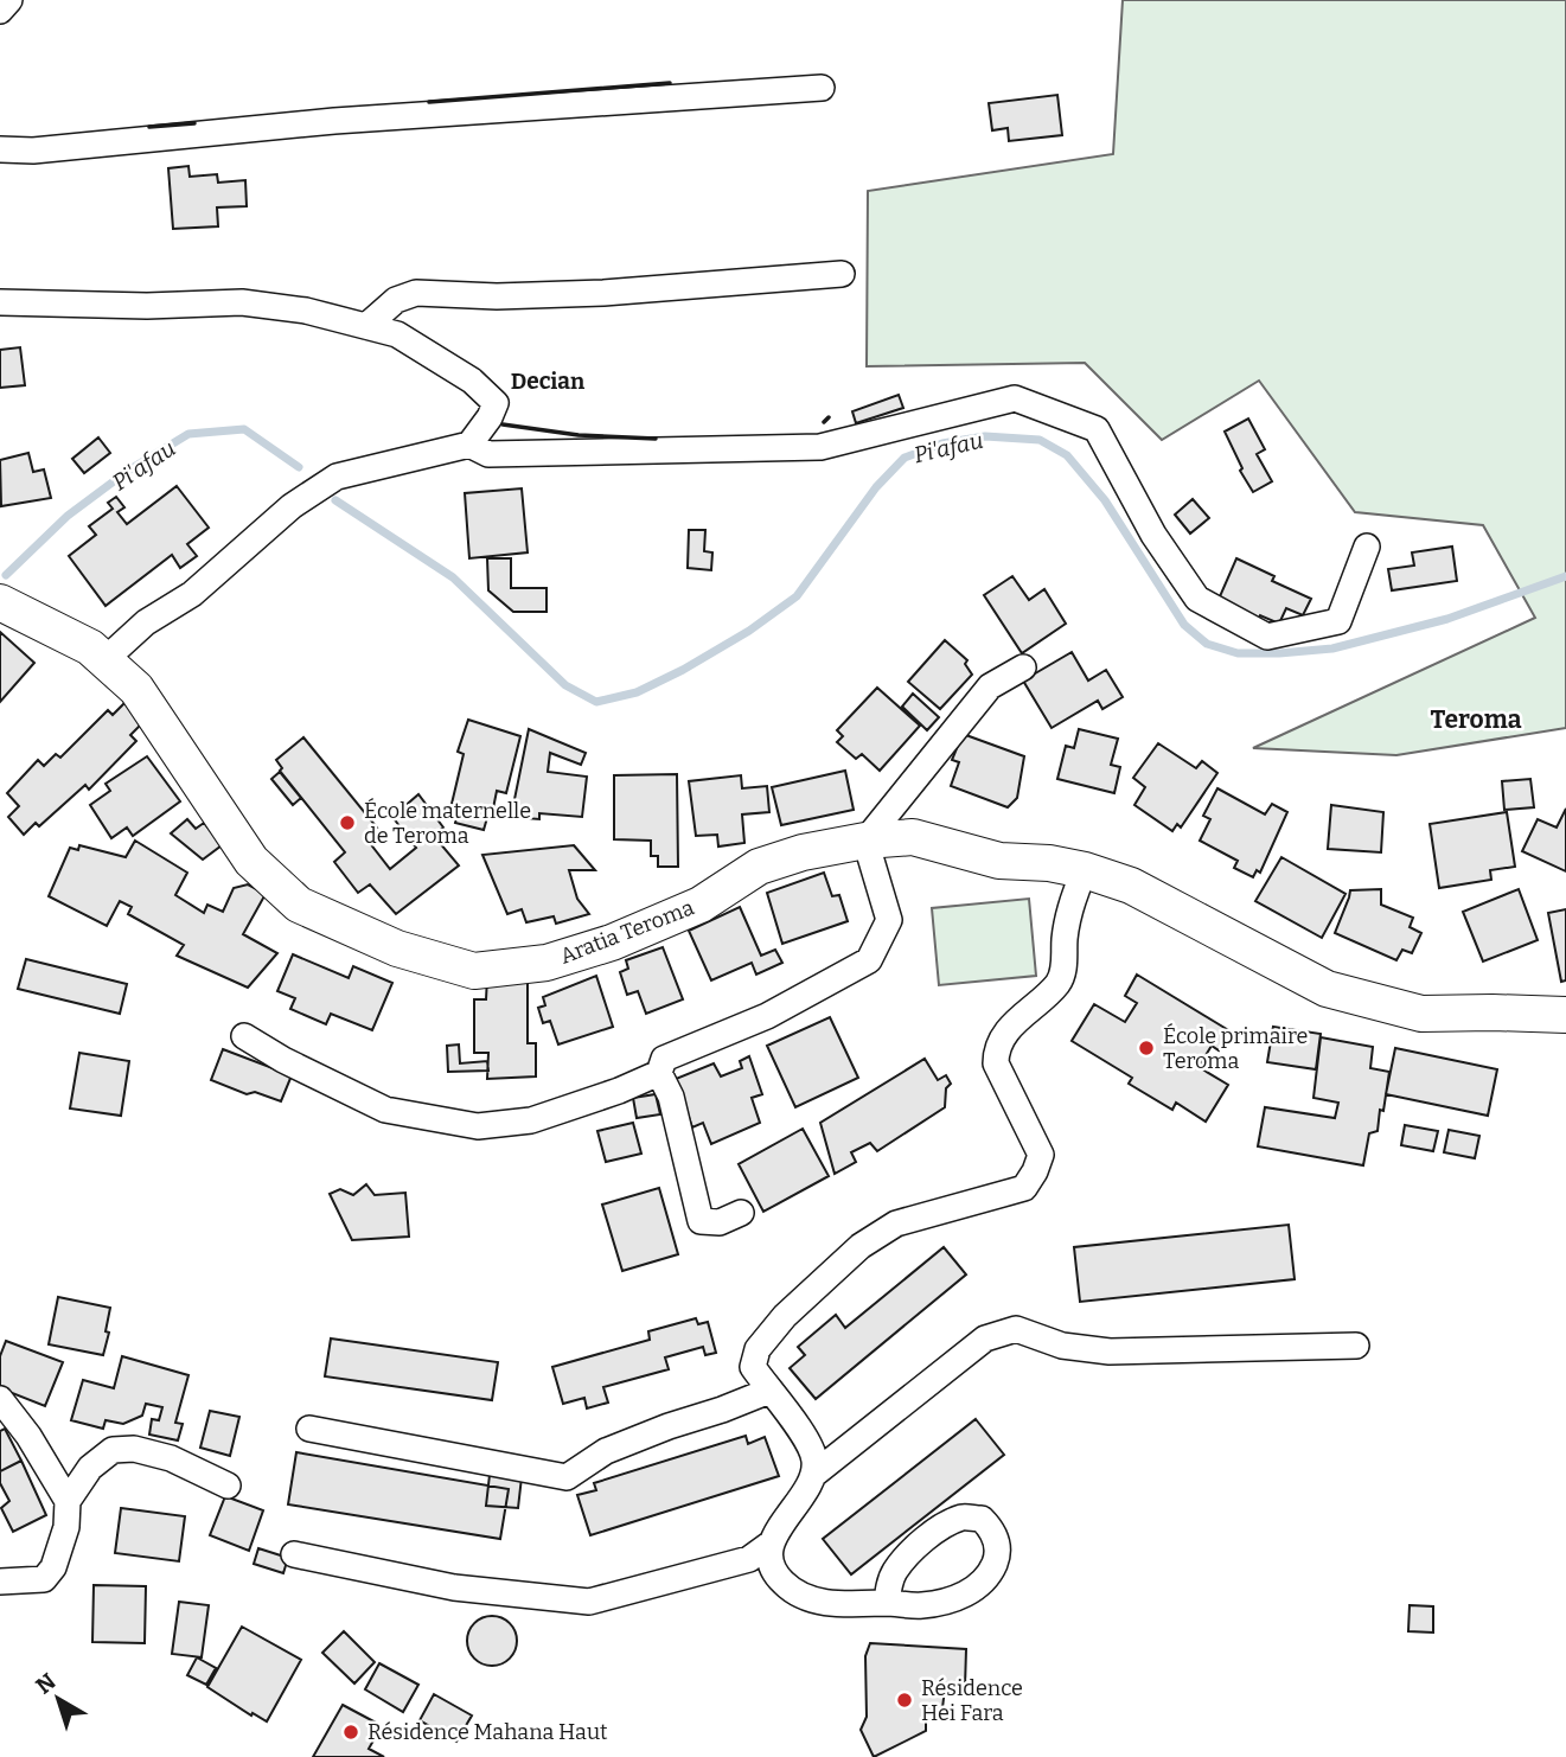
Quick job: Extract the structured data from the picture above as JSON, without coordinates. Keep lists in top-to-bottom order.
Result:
{
  "streets": {
    "main road": ["Aratia Teroma"]
  },
  "districts": ["Decian", "Teroma"],
  "water": ["Pi'afau"],
  "places": [
    "École maternelle de Teroma",
    "École primaire Teroma",
    "Résidence Hei Fara",
    "Résidence Mahana Haut"
  ],
  "north": "top left"
}
